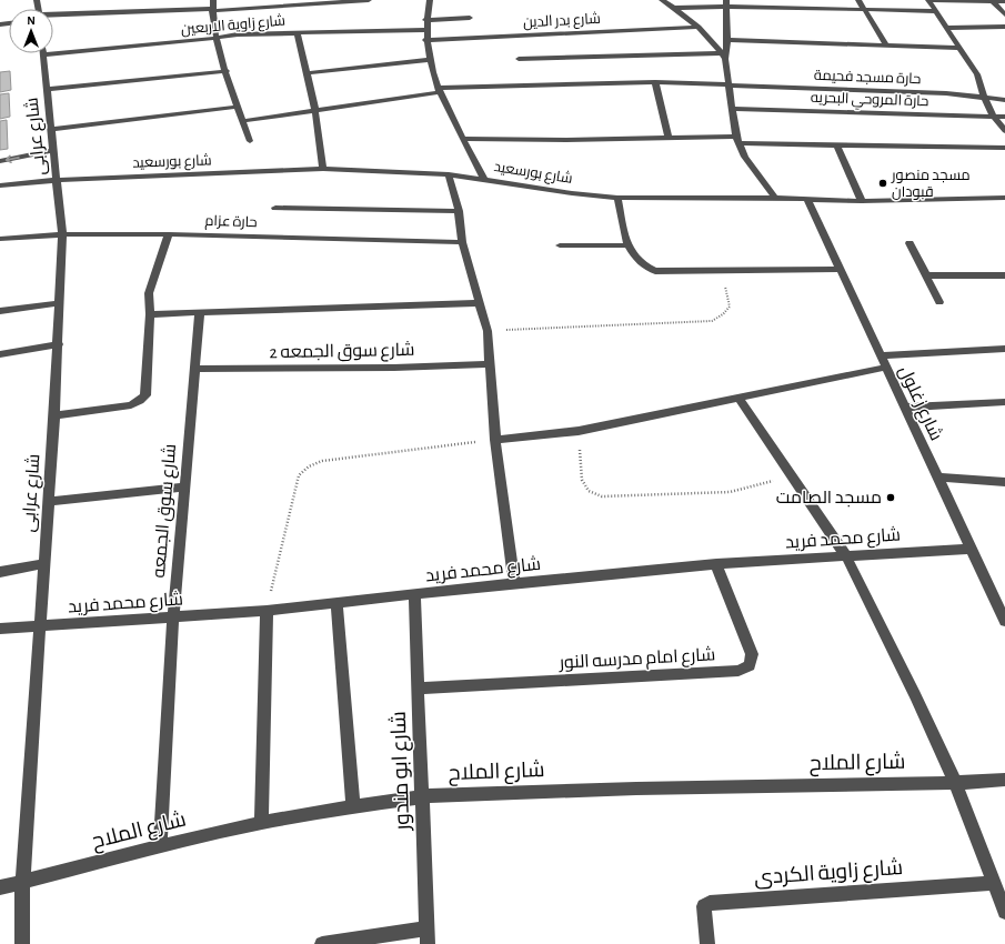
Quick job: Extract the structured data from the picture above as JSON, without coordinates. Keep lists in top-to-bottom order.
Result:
{
  "streets": {
    "street": [
      "شارع بدر الدين",
      "شارع زاوية الاربعين",
      "حارة مسجد فحيمة",
      "حارة المروحي البحريه",
      "شارع عرابى",
      "شارع بورسعيد",
      "حارة عزام",
      "شارع سوق الجمعه 2",
      "شارع زغلول",
      "شارع سوق الجمعه",
      "شارع محمد فريد",
      "شارع امام مدرسه النور",
      "شارع الملاح",
      "شارع ابو مندور",
      "شارع زاوية الكردى"
    ]
  },
  "crossings": [
    ["شارع زاوية الاربعين", "شارع عرابى"],
    ["شارع عرابى", "شارع بورسعيد"],
    ["شارع عرابى", "حارة عزام"],
    ["شارع عرابى", "شارع محمد فريد"],
    ["شارع عرابى", "شارع الملاح"],
    ["شارع بورسعيد", "شارع زغلول"],
    ["شارع سوق الجمعه 2", "شارع سوق الجمعه"],
    ["شارع زغلول", "شارع محمد فريد"],
    ["شارع سوق الجمعه", "شارع محمد فريد"],
    ["شارع سوق الجمعه", "شارع الملاح"],
    ["شارع محمد فريد", "شارع امام مدرسه النور"],
    ["شارع محمد فريد", "شارع ابو مندور"],
    ["شارع امام مدرسه النور", "شارع ابو مندور"],
    ["شارع الملاح", "شارع ابو مندور"]
  ],
  "places": ["مسجد منصور قبودان", "مسجد الصامت"],
  "north": "top"
}
